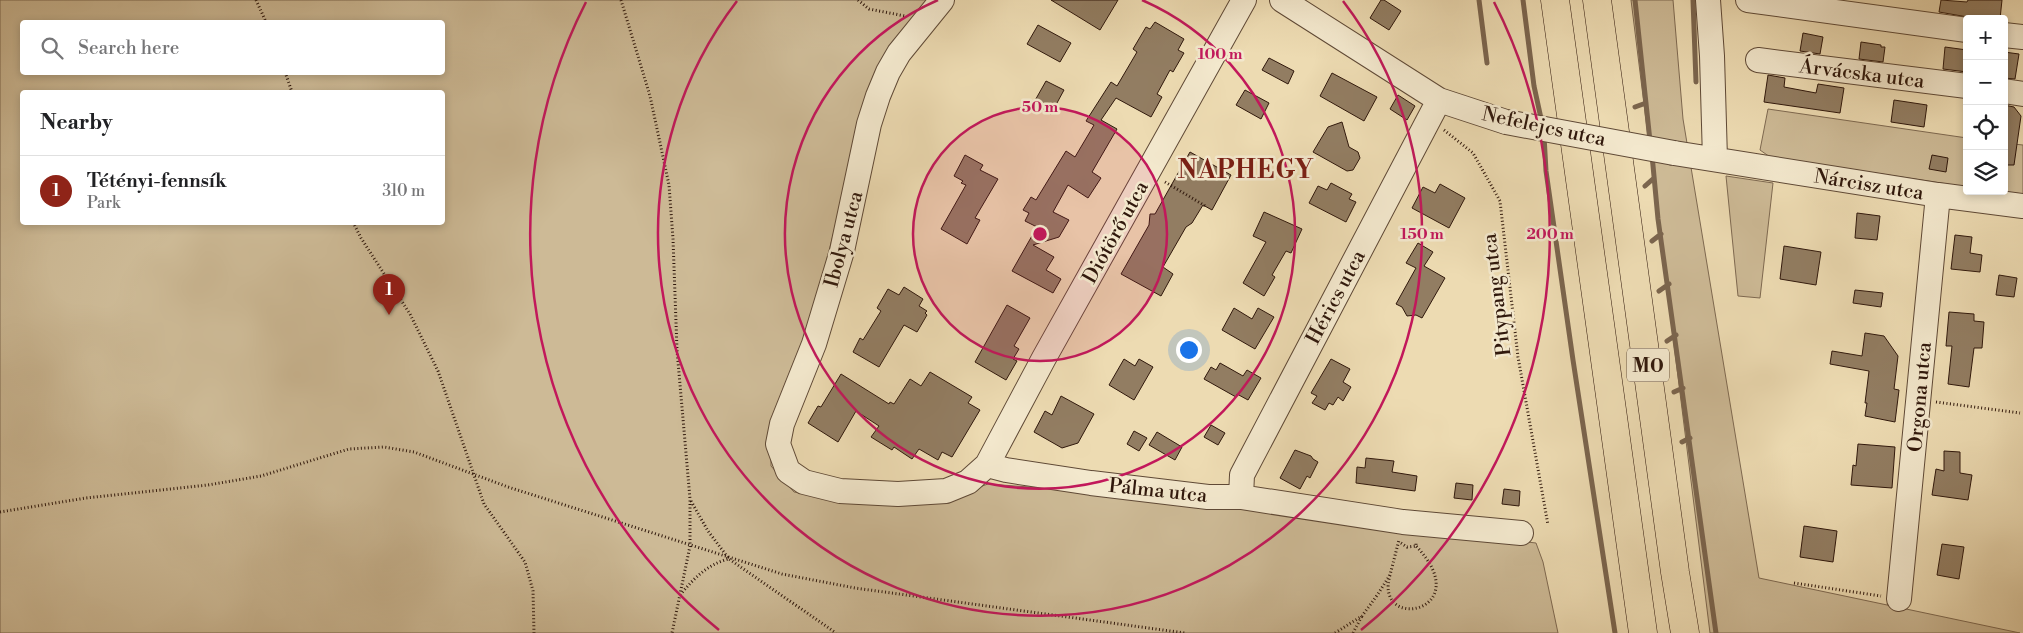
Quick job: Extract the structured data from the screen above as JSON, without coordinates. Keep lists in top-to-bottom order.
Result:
{
  "streets": {
    "highway": ["M0"],
    "street": [
      "Árvácska utca",
      "Nefelejcs utca",
      "Nárcisz utca",
      "Diótörő utca",
      "Ibolya utca",
      "Hérics utca",
      "Orgona utca",
      "Pálma utca"
    ],
    "path": ["Pitypang utca"]
  },
  "crossings": [
    ["Nefelejcs utca", "Nárcisz utca"],
    ["Nefelejcs utca", "Pitypang utca"],
    ["Nefelejcs utca", "Hérics utca"],
    ["Nárcisz utca", "Orgona utca"],
    ["Diótörő utca", "Ibolya utca"],
    ["Diótörő utca", "Pálma utca"],
    ["Ibolya utca", "Pálma utca"],
    ["Pitypang utca", "Hérics utca"],
    ["Hérics utca", "Pálma utca"]
  ],
  "districts": ["NAPHEGY"],
  "page": {
    "map_buttons": ["+", "−"],
    "search": "Search here",
    "heading": "Nearby",
    "list": [
      {
        "mark": "1",
        "name": "Tétényi-fennsík",
        "note": "Park",
        "value": "310 m"
      }
    ],
    "pins": "1"
  },
  "rings": [
    "100 m",
    "50 m",
    "150 m",
    "200 m"
  ]
}
